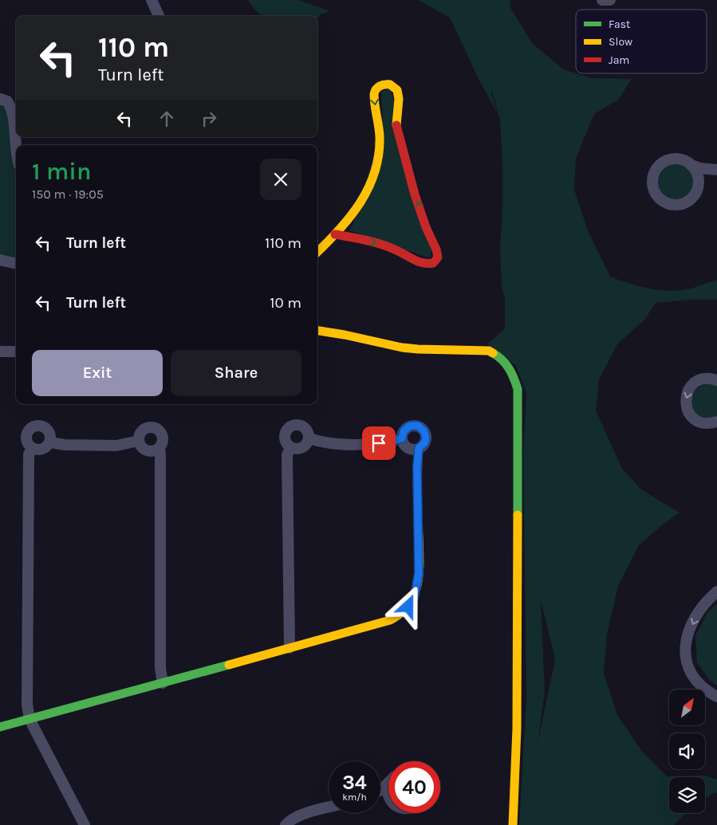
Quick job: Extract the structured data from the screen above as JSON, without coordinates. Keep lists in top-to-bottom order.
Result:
{
  "legend": ["Fast", "Slow", "Jam"],
  "north": "top right",
  "page": {
    "turn": ["110 m", "Turn left"],
    "heading": ["1 min", "150 m · 19:05"],
    "list": [
      {
        "name": "Turn left",
        "value": "110 m"
      },
      {
        "name": "Turn left",
        "value": "10 m"
      }
    ],
    "buttons": ["Exit", "Share"],
    "speed": "34 km/h",
    "limit": "40"
  }
}
